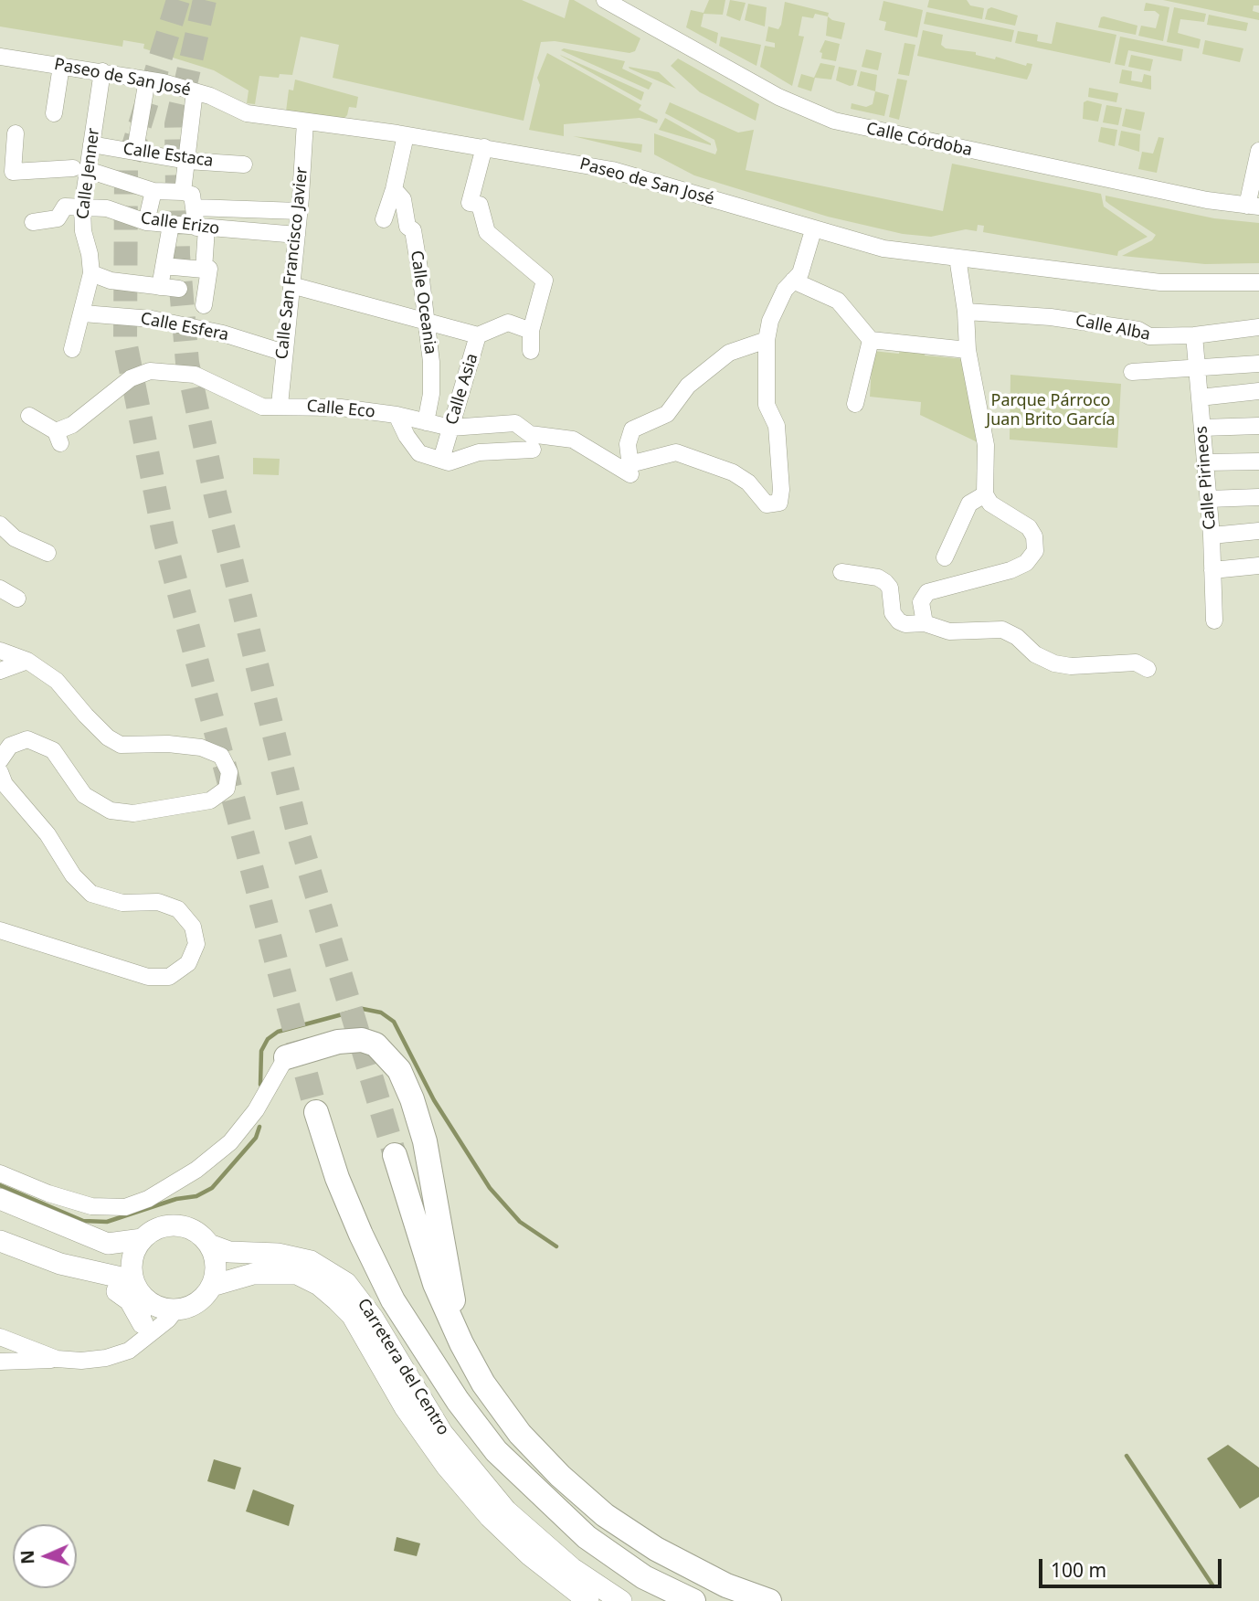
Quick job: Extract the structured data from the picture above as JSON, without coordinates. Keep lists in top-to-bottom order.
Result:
{
  "streets": {
    "main road": ["Carretera del Centro"],
    "street": [
      "Paseo de San José",
      "Calle Córdoba",
      "Calle Estaca",
      "Calle Jenner",
      "Calle Erizo",
      "Calle San Francisco Javier",
      "Calle Oceania",
      "Calle Esfera",
      "Calle Alba",
      "Calle Asia",
      "Calle Eco",
      "Calle Pirineos"
    ]
  },
  "crossings": [
    ["Paseo de San José", "Calle Jenner"],
    ["Paseo de San José", "Calle San Francisco Javier"],
    ["Calle Estaca", "Calle Jenner"],
    ["Calle Jenner", "Calle Erizo"],
    ["Calle Jenner", "Calle Esfera"],
    ["Calle Erizo", "Calle San Francisco Javier"],
    ["Calle San Francisco Javier", "Calle Esfera"],
    ["Calle San Francisco Javier", "Calle Eco"],
    ["Calle Alba", "Calle Pirineos"],
    ["Calle Asia", "Calle Eco"]
  ],
  "parks": ["Parque Párroco Juan Brito García"],
  "scale_bar": "100 m",
  "north": "left"
}
